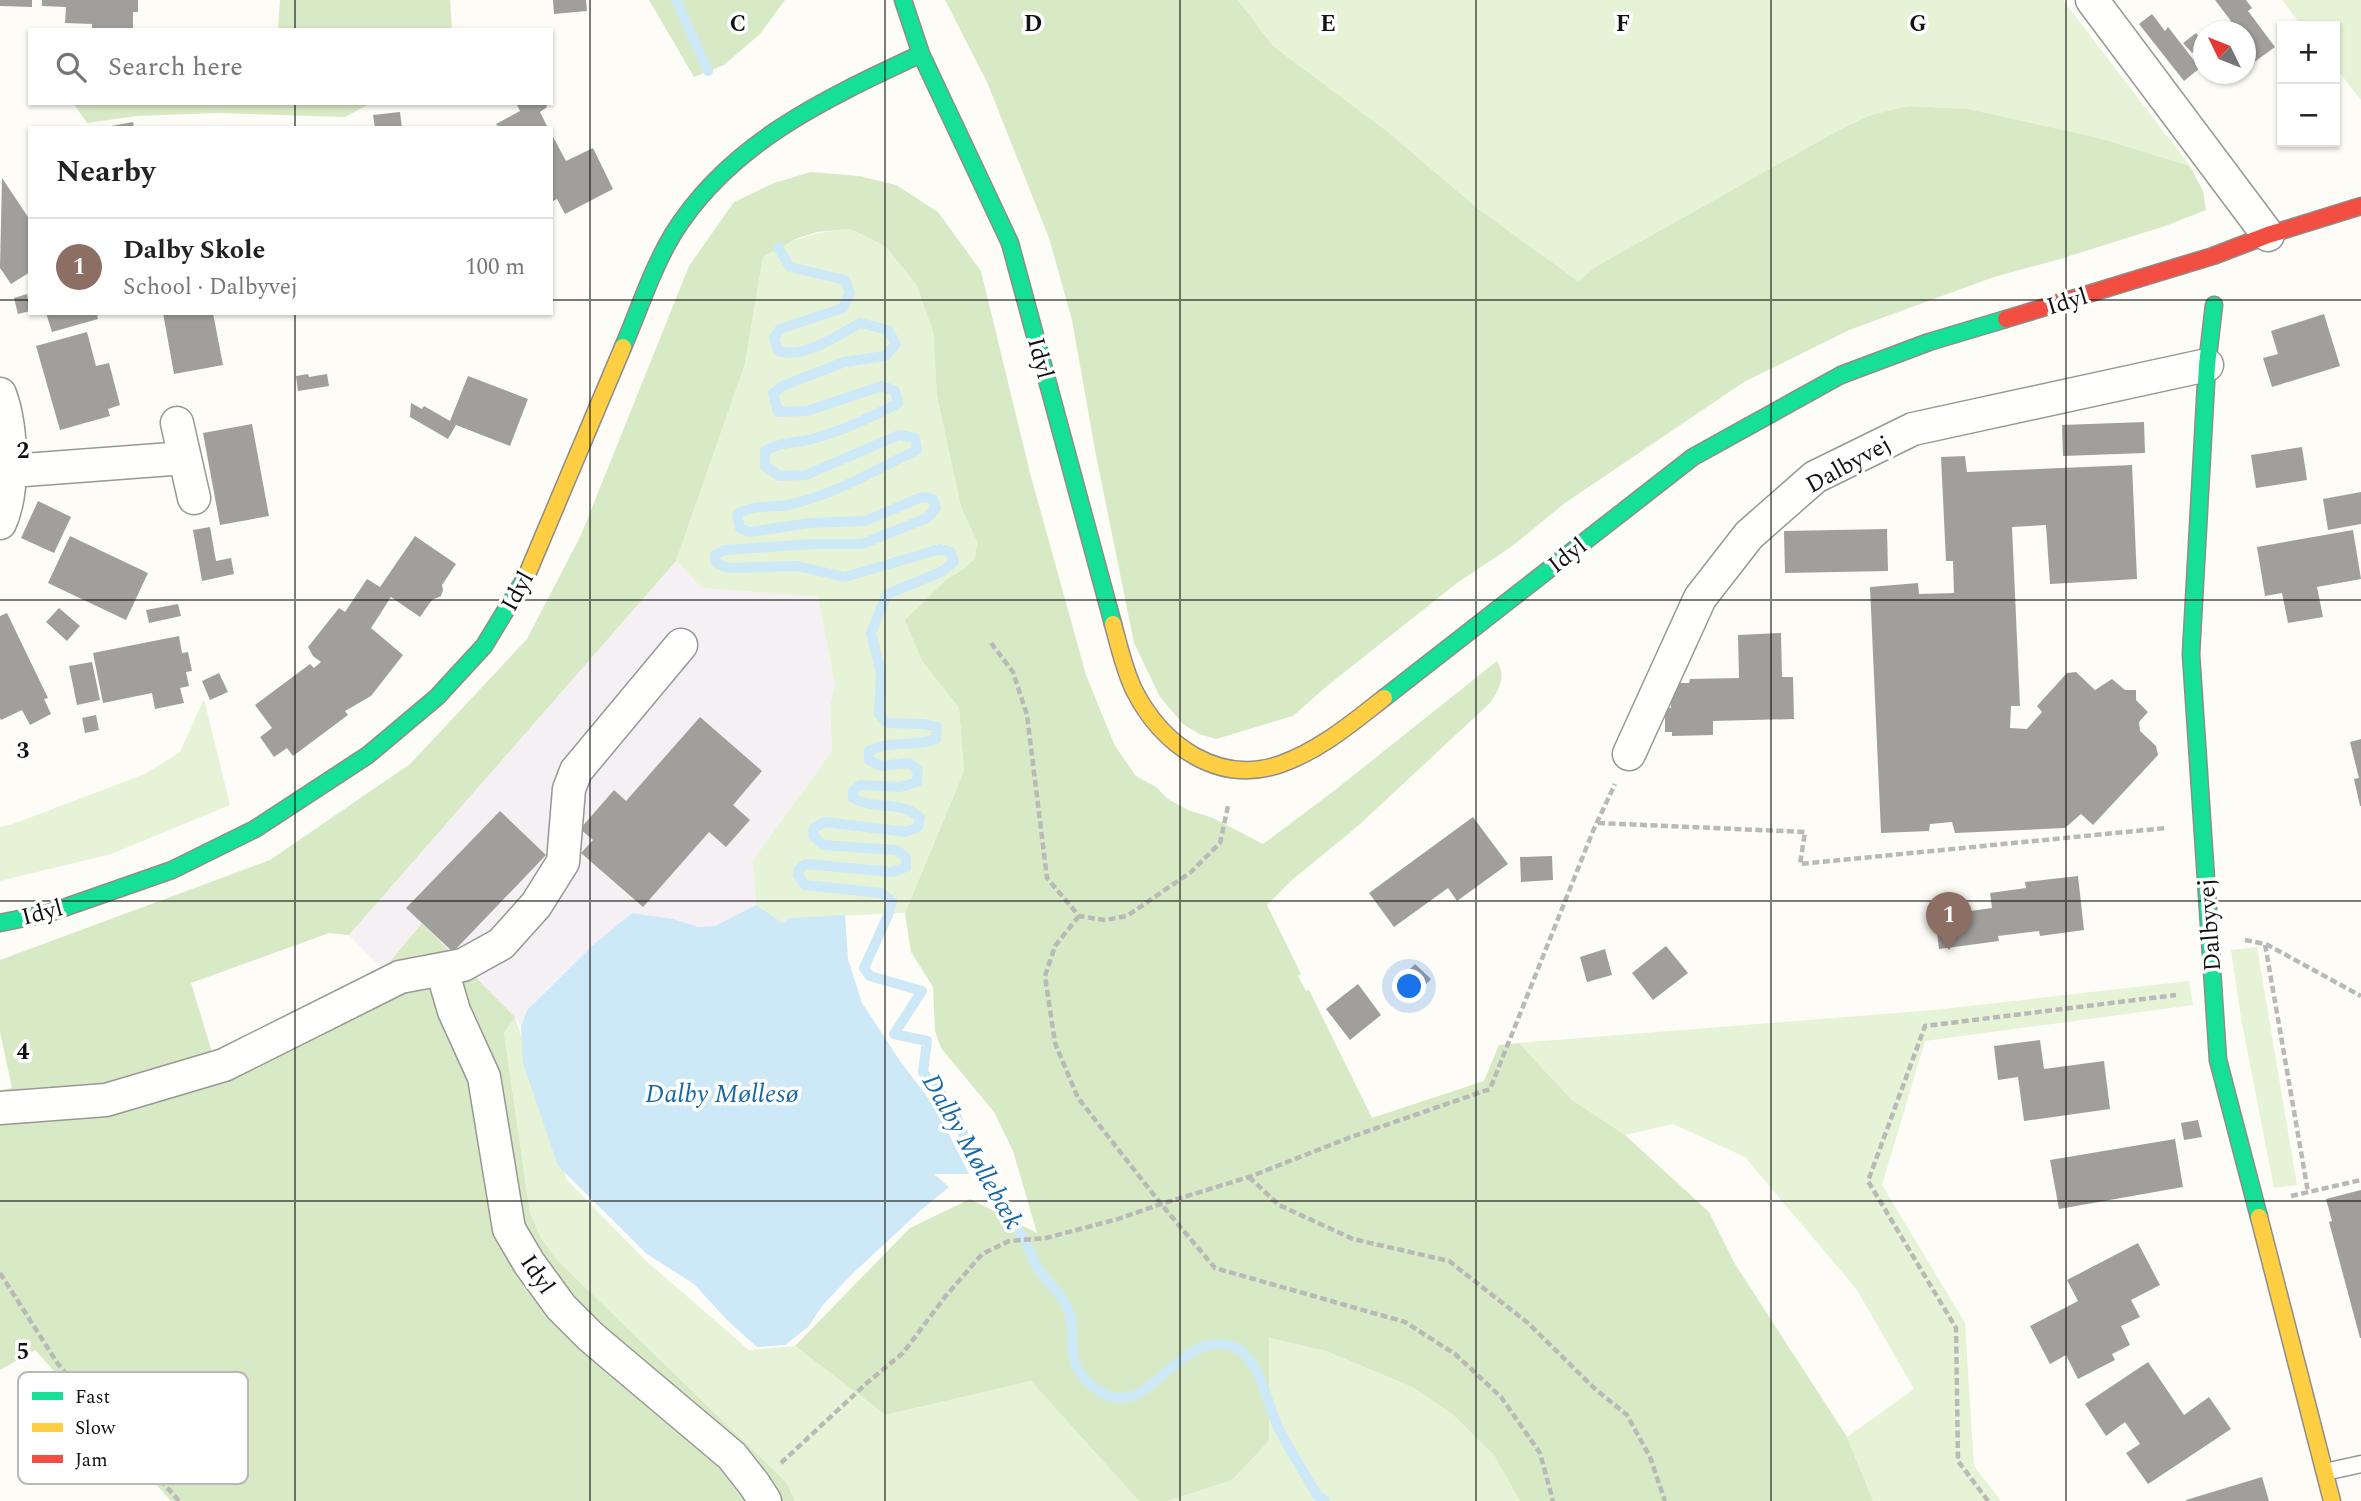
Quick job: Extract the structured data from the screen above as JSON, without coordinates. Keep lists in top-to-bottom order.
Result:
{
  "streets": {
    "street": ["Idyl", "Dalbyvej"]
  },
  "water": ["Dalby Møllesø", "Dalby Møllebæk"],
  "legend": ["Fast", "Slow", "Jam"],
  "north": "top left",
  "page": {
    "map_buttons": ["+", "−"],
    "search": "Search here",
    "heading": "Nearby",
    "list": [
      {
        "mark": "1",
        "name": "Dalby Skole",
        "note": "School · Dalbyvej",
        "value": "100 m"
      }
    ],
    "pins": "1"
  },
  "grid": {
    "columns": [
      "C",
      "D",
      "E",
      "F",
      "G"
    ],
    "rows": [
      "2",
      "3",
      "4",
      "5"
    ]
  }
}
